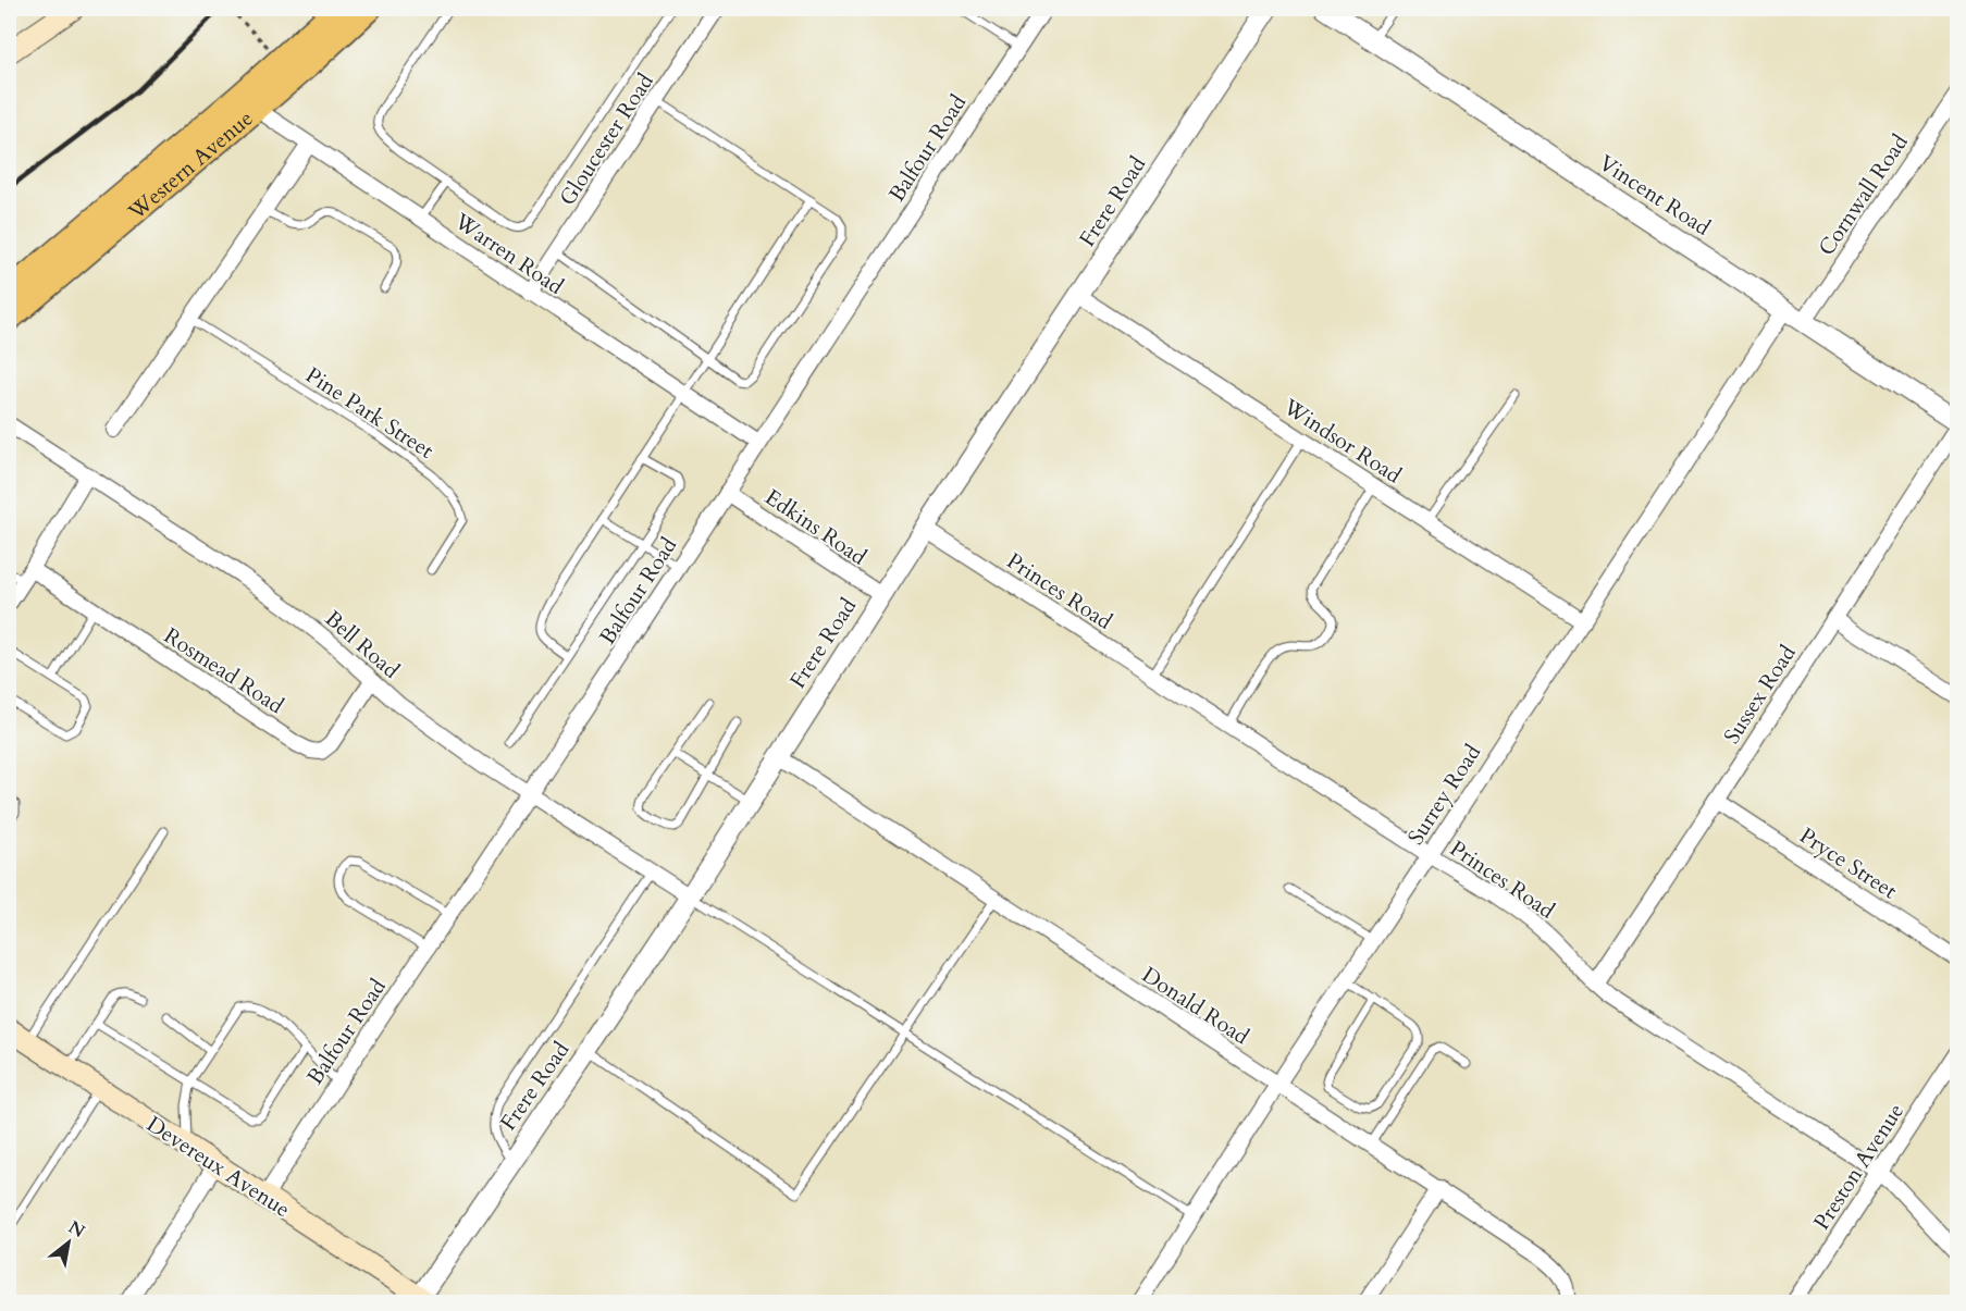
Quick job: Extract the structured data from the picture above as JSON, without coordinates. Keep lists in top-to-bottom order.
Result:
{
  "streets": {
    "main road": ["Western Avenue", "Devereux Avenue"],
    "street": [
      "Gloucester Road",
      "Balfour Road",
      "Vincent Road",
      "Cornwall Road",
      "Frere Road",
      "Warren Road",
      "Windsor Road",
      "Edkins Road",
      "Princes Road",
      "Bell Road",
      "Rosmead Road",
      "Sussex Road",
      "Surrey Road",
      "Pryce Street",
      "Donald Road",
      "Preston Avenue"
    ],
    "lane": ["Pine Park Street"]
  },
  "crossings": [
    ["Gloucester Road", "Warren Road"],
    ["Balfour Road", "Warren Road"],
    ["Balfour Road", "Edkins Road"],
    ["Balfour Road", "Bell Road"],
    ["Balfour Road", "Devereux Avenue"],
    ["Western Avenue", "Warren Road"],
    ["Vincent Road", "Cornwall Road"],
    ["Vincent Road", "Sussex Road"],
    ["Vincent Road", "Surrey Road"],
    ["Frere Road", "Windsor Road"],
    ["Frere Road", "Edkins Road"],
    ["Frere Road", "Princes Road"],
    ["Frere Road", "Bell Road"],
    ["Frere Road", "Donald Road"],
    ["Frere Road", "Devereux Avenue"],
    ["Windsor Road", "Surrey Road"],
    ["Princes Road", "Sussex Road"],
    ["Princes Road", "Surrey Road"],
    ["Princes Road", "Preston Avenue"],
    ["Bell Road", "Rosmead Road"],
    ["Sussex Road", "Pryce Street"],
    ["Surrey Road", "Donald Road"]
  ],
  "north": "top right"
}
